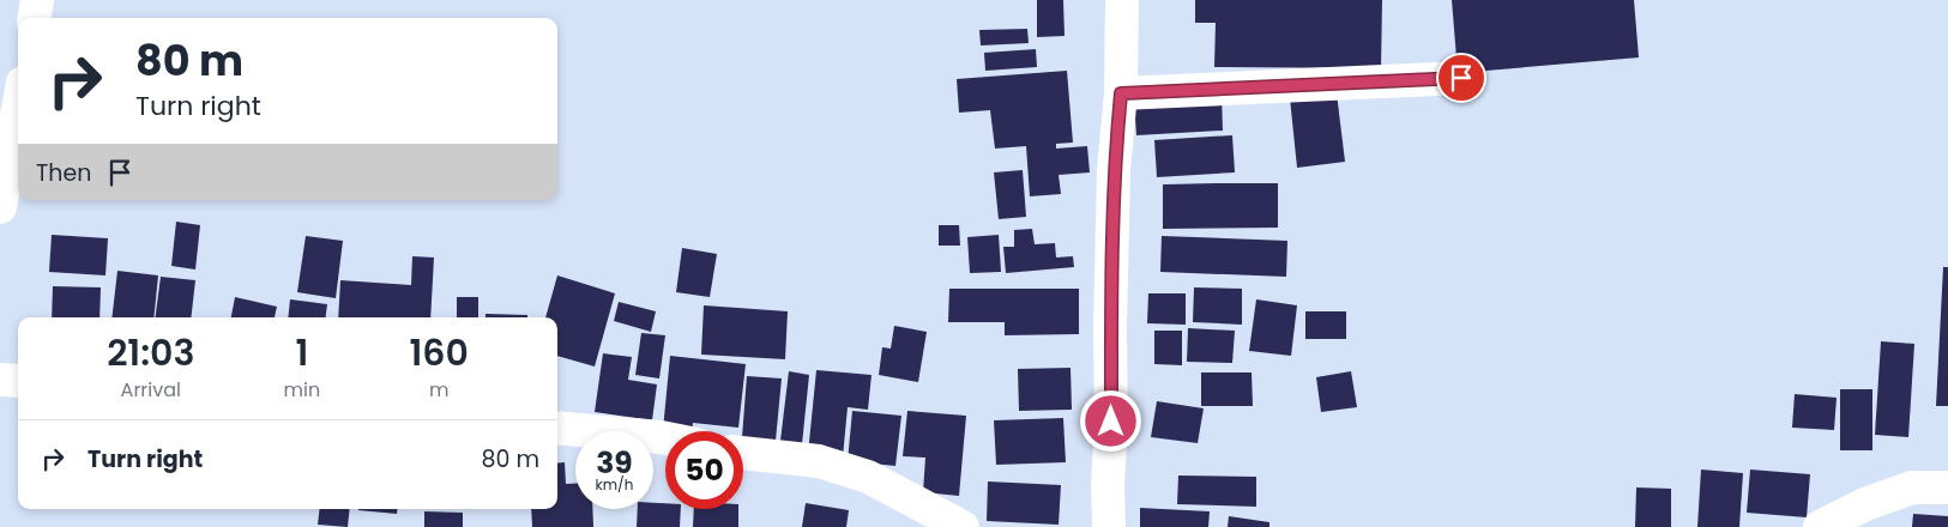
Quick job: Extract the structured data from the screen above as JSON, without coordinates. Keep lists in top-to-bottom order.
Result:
{
  "page": {
    "turn": ["80 m", "Turn right"],
    "then": "Then",
    "eta": [
      "21:03",
      "Arrival",
      "1",
      "min",
      "160",
      "m"
    ],
    "list": [
      {
        "name": "Turn right",
        "value": "80 m"
      }
    ],
    "speed": "39 km/h",
    "limit": "50"
  }
}
